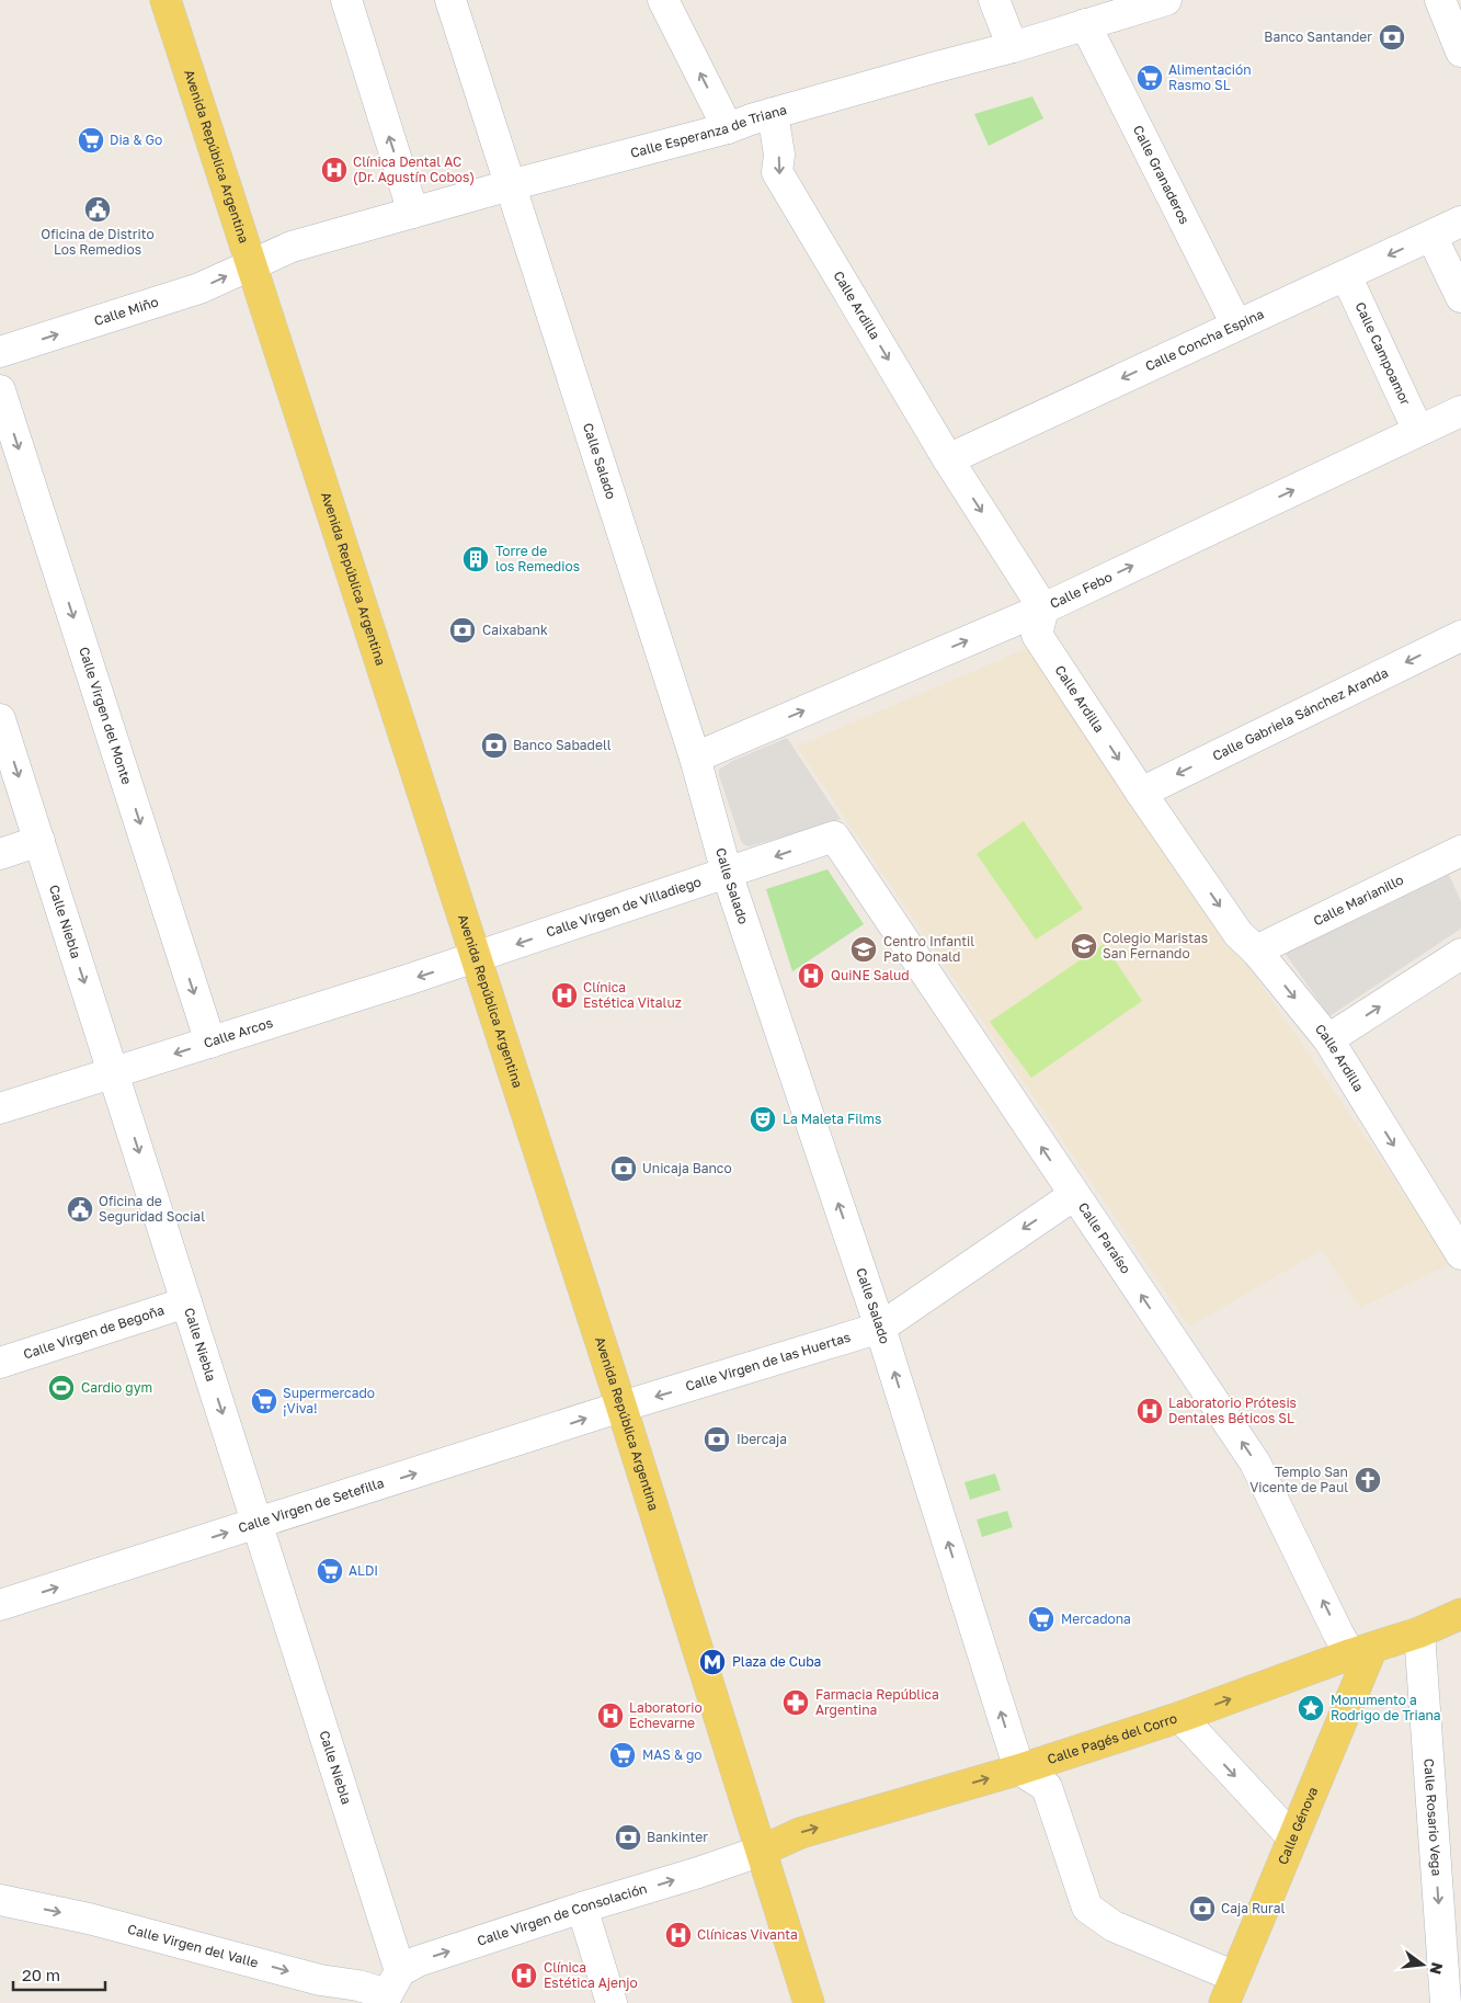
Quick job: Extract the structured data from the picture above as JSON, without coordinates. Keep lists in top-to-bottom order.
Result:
{
  "streets": {
    "main road": ["Avenida República Argentina", "Calle Pagés del Corro", "Calle Génova"],
    "street": [
      "Calle Esperanza de Triana",
      "Calle Granaderos",
      "Calle Ardilla",
      "Calle Miño",
      "Calle Concha Espina",
      "Calle Campoamor",
      "Calle Salado",
      "Calle Febo",
      "Calle Gabriela Sánchez Aranda",
      "Calle Virgen del Monte",
      "Calle Marianillo",
      "Calle Virgen de Villadiego",
      "Calle Niebla",
      "Calle Arcos",
      "Calle Paraíso",
      "Calle Virgen de Begoña",
      "Calle Virgen de las Huertas",
      "Calle Virgen de Setefilla",
      "Calle Rosario Vega",
      "Calle Virgen de Consolación",
      "Calle Virgen del Valle"
    ]
  },
  "crossings": [
    ["Calle Esperanza de Triana", "Avenida República Argentina"],
    ["Calle Esperanza de Triana", "Calle Granaderos"],
    ["Calle Esperanza de Triana", "Calle Ardilla"],
    ["Calle Esperanza de Triana", "Calle Miño"],
    ["Calle Esperanza de Triana", "Calle Salado"],
    ["Avenida República Argentina", "Calle Miño"],
    ["Avenida República Argentina", "Calle Virgen de Villadiego"],
    ["Avenida República Argentina", "Calle Arcos"],
    ["Avenida República Argentina", "Calle Virgen de las Huertas"],
    ["Avenida República Argentina", "Calle Virgen de Setefilla"],
    ["Avenida República Argentina", "Calle Pagés del Corro"],
    ["Avenida República Argentina", "Calle Virgen de Consolación"],
    ["Calle Granaderos", "Calle Concha Espina"],
    ["Calle Ardilla", "Calle Concha Espina"],
    ["Calle Ardilla", "Calle Febo"],
    ["Calle Ardilla", "Calle Gabriela Sánchez Aranda"],
    ["Calle Ardilla", "Calle Marianillo"],
    ["Calle Concha Espina", "Calle Campoamor"],
    ["Calle Campoamor", "Calle Febo"],
    ["Calle Salado", "Calle Febo"],
    ["Calle Salado", "Calle Virgen de Villadiego"],
    ["Calle Salado", "Calle Virgen de las Huertas"],
    ["Calle Salado", "Calle Pagés del Corro"],
    ["Calle Virgen del Monte", "Calle Arcos"],
    ["Calle Virgen de Villadiego", "Calle Arcos"],
    ["Calle Virgen de Villadiego", "Calle Paraíso"],
    ["Calle Niebla", "Calle Arcos"],
    ["Calle Niebla", "Calle Virgen de Begoña"],
    ["Calle Niebla", "Calle Virgen de Setefilla"],
    ["Calle Niebla", "Calle Virgen de Consolación"],
    ["Calle Niebla", "Calle Virgen del Valle"],
    ["Calle Paraíso", "Calle Virgen de las Huertas"],
    ["Calle Paraíso", "Calle Pagés del Corro"],
    ["Calle Paraíso", "Calle Génova"],
    ["Calle Virgen de las Huertas", "Calle Virgen de Setefilla"],
    ["Calle Pagés del Corro", "Calle Rosario Vega"],
    ["Calle Pagés del Corro", "Calle Génova"],
    ["Calle Pagés del Corro", "Calle Virgen de Consolación"],
    ["Calle Virgen de Consolación", "Calle Virgen del Valle"]
  ],
  "one_way": [
    "Calle Ardilla",
    "Calle Miño",
    "Calle Concha Espina",
    "Calle Salado",
    "Calle Febo",
    "Calle Gabriela Sánchez Aranda",
    "Calle Virgen del Monte",
    "Calle Virgen de Villadiego",
    "Calle Niebla",
    "Calle Arcos",
    "Calle Paraíso",
    "Calle Virgen de las Huertas",
    "Calle Virgen de Setefilla",
    "Calle Pagés del Corro",
    "Calle Rosario Vega",
    "Calle Virgen de Consolación",
    "Calle Virgen del Valle"
  ],
  "places": {
    "bank": [
      "Banco Santander",
      "Caixabank",
      "Banco Sabadell",
      "Unicaja Banco",
      "Ibercaja",
      "Bankinter",
      "Caja Rural"
    ],
    "supermarket": [
      "Alimentación Rasmo SL",
      "Dia & Go",
      "Supermercado ¡Viva!",
      "ALDI",
      "Mercadona",
      "MAS & go"
    ],
    "hospital": [
      "Clínica Dental AC (Dr. Agustín Cobos)",
      "QuiNE Salud",
      "Clínica Estética Vitaluz",
      "Laboratorio Prótesis Dentales Béticos SL",
      "Laboratorio Echevarne",
      "Clínicas Vivanta",
      "Clínica Estética Ajenjo"
    ],
    "public building": ["Oficina de Distrito Los Remedios", "Oficina de Seguridad Social"],
    "building": ["Torre de los Remedios"],
    "school or university": ["Colegio Maristas San Fernando", "Centro Infantil Pato Donald"],
    "theatre": ["La Maleta Films"],
    "sports": ["Cardio gym"],
    "church": ["Templo San Vicente de Paul"],
    "metro station": ["Plaza de Cuba"],
    "pharmacy": ["Farmacia República Argentina"],
    "place": ["Monumento a Rodrigo de Triana"]
  },
  "scale_bar": "20 m",
  "north": "right"
}
